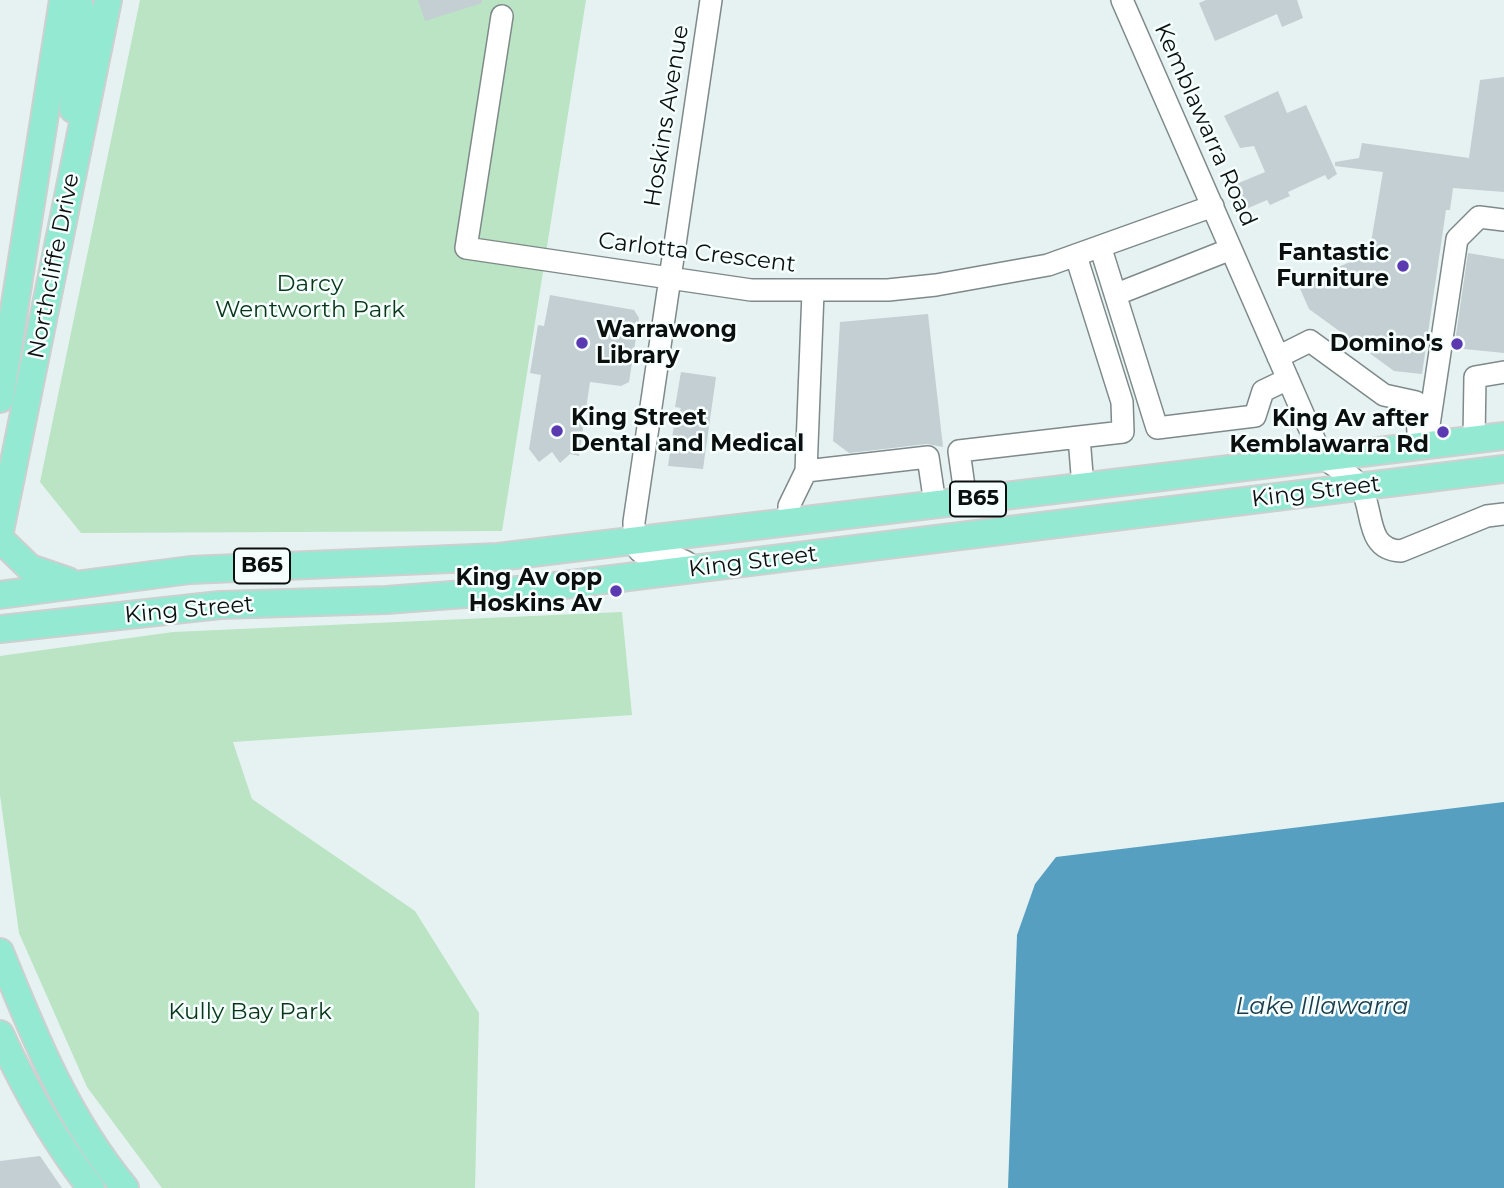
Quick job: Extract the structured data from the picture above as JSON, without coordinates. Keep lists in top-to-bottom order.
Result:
{
  "streets": {
    "main road": ["Northcliffe Drive", "King Street", "B65"],
    "street": ["Hoskins Avenue", "Kemblawarra Road", "Carlotta Crescent"]
  },
  "crossings": [
    ["Hoskins Avenue", "Carlotta Crescent"],
    ["Hoskins Avenue", "King Street"],
    ["Kemblawarra Road", "Carlotta Crescent"],
    ["Kemblawarra Road", "King Street"]
  ],
  "water": ["Lake Illawarra"],
  "parks": ["Darcy Wentworth Park", "Kully Bay Park"],
  "places": [
    "Fantastic Furniture",
    "Warrawong Library",
    "Domino's",
    "King Street Dental and Medical",
    "King Av after Kemblawarra Rd",
    "King Av opp Hoskins Av"
  ]
}
